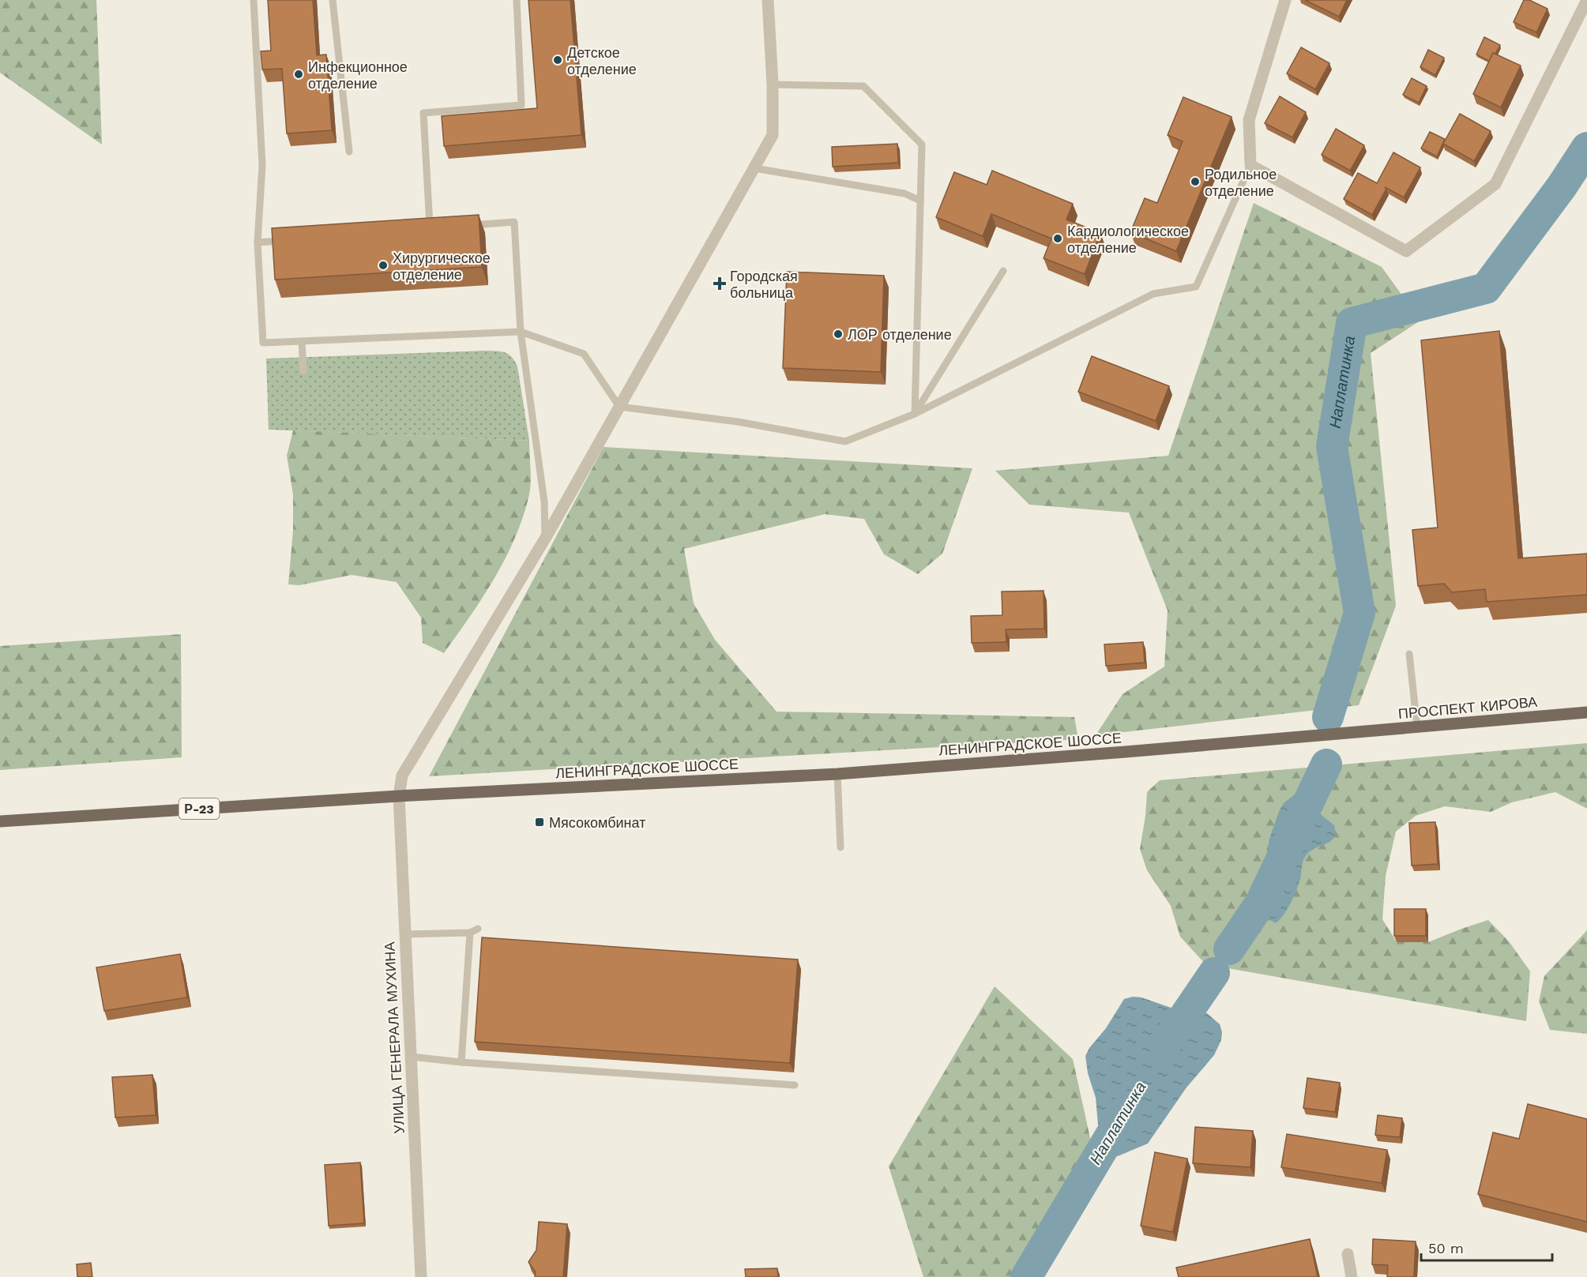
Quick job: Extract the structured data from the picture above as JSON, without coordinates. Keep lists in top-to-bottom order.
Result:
{
  "streets": {
    "main road": ["ПРОСПЕКТ КИРОВА", "ЛЕНИНГРАДСКОЕ ШОССЕ", "Р-23"],
    "street": ["УЛИЦА ГЕНЕРАЛА МУХИНА"]
  },
  "crossings": [
    ["ПРОСПЕКТ КИРОВА", "ЛЕНИНГРАДСКОЕ ШОССЕ"],
    ["ЛЕНИНГРАДСКОЕ ШОССЕ", "УЛИЦА ГЕНЕРАЛА МУХИНА"]
  ],
  "water": ["Наплатинка"],
  "places": {
    "other": [
      "Детское отделение",
      "Инфекционное отделение",
      "Родильное отделение",
      "Кардиологическое отделение",
      "Хирургическое отделение",
      "ЛОР отделение"
    ],
    "health": ["Городская больница"],
    "transit": ["Мясокомбинат"]
  },
  "scale_bar": "50 m"
}
